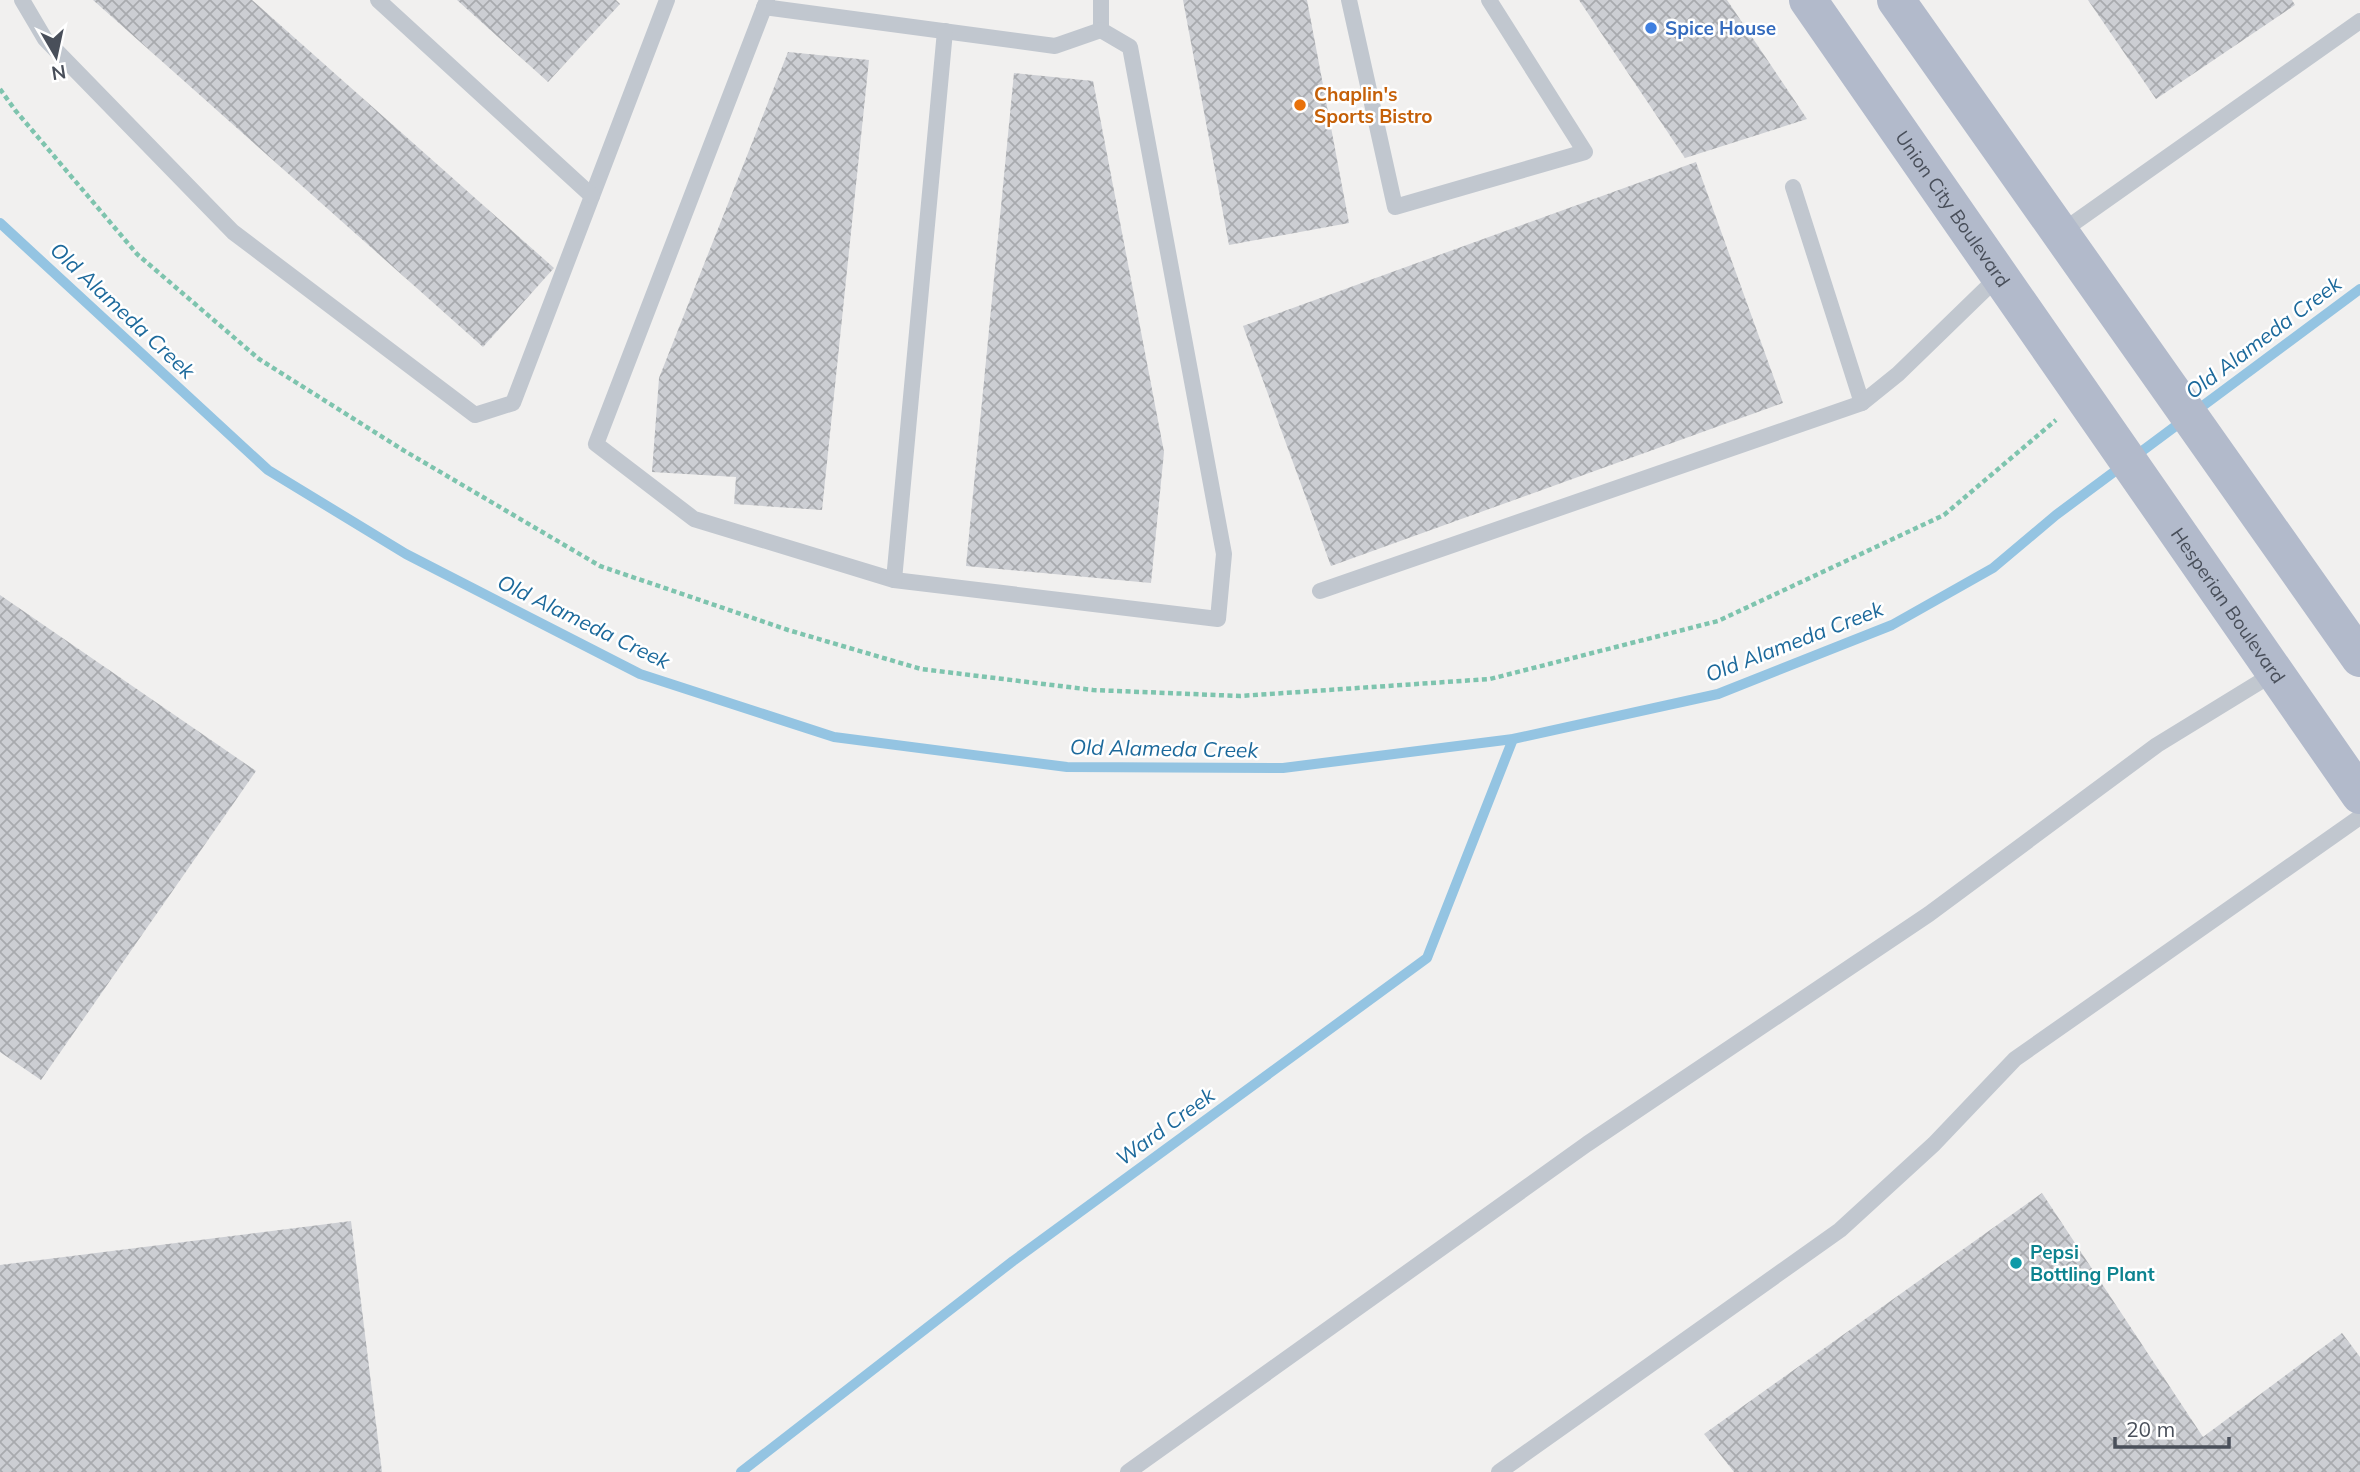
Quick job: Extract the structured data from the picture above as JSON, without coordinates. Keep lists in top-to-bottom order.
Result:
{
  "streets": {
    "main road": ["Union City Boulevard", "Hesperian Boulevard"]
  },
  "crossings": [
    ["Union City Boulevard", "Hesperian Boulevard"]
  ],
  "water": ["Old Alameda Creek", "Ward Creek"],
  "places": ["Spice House", "Chaplin's Sports Bistro", "Pepsi Bottling Plant"],
  "scale_bar": "20 m",
  "north": "bottom"
}
